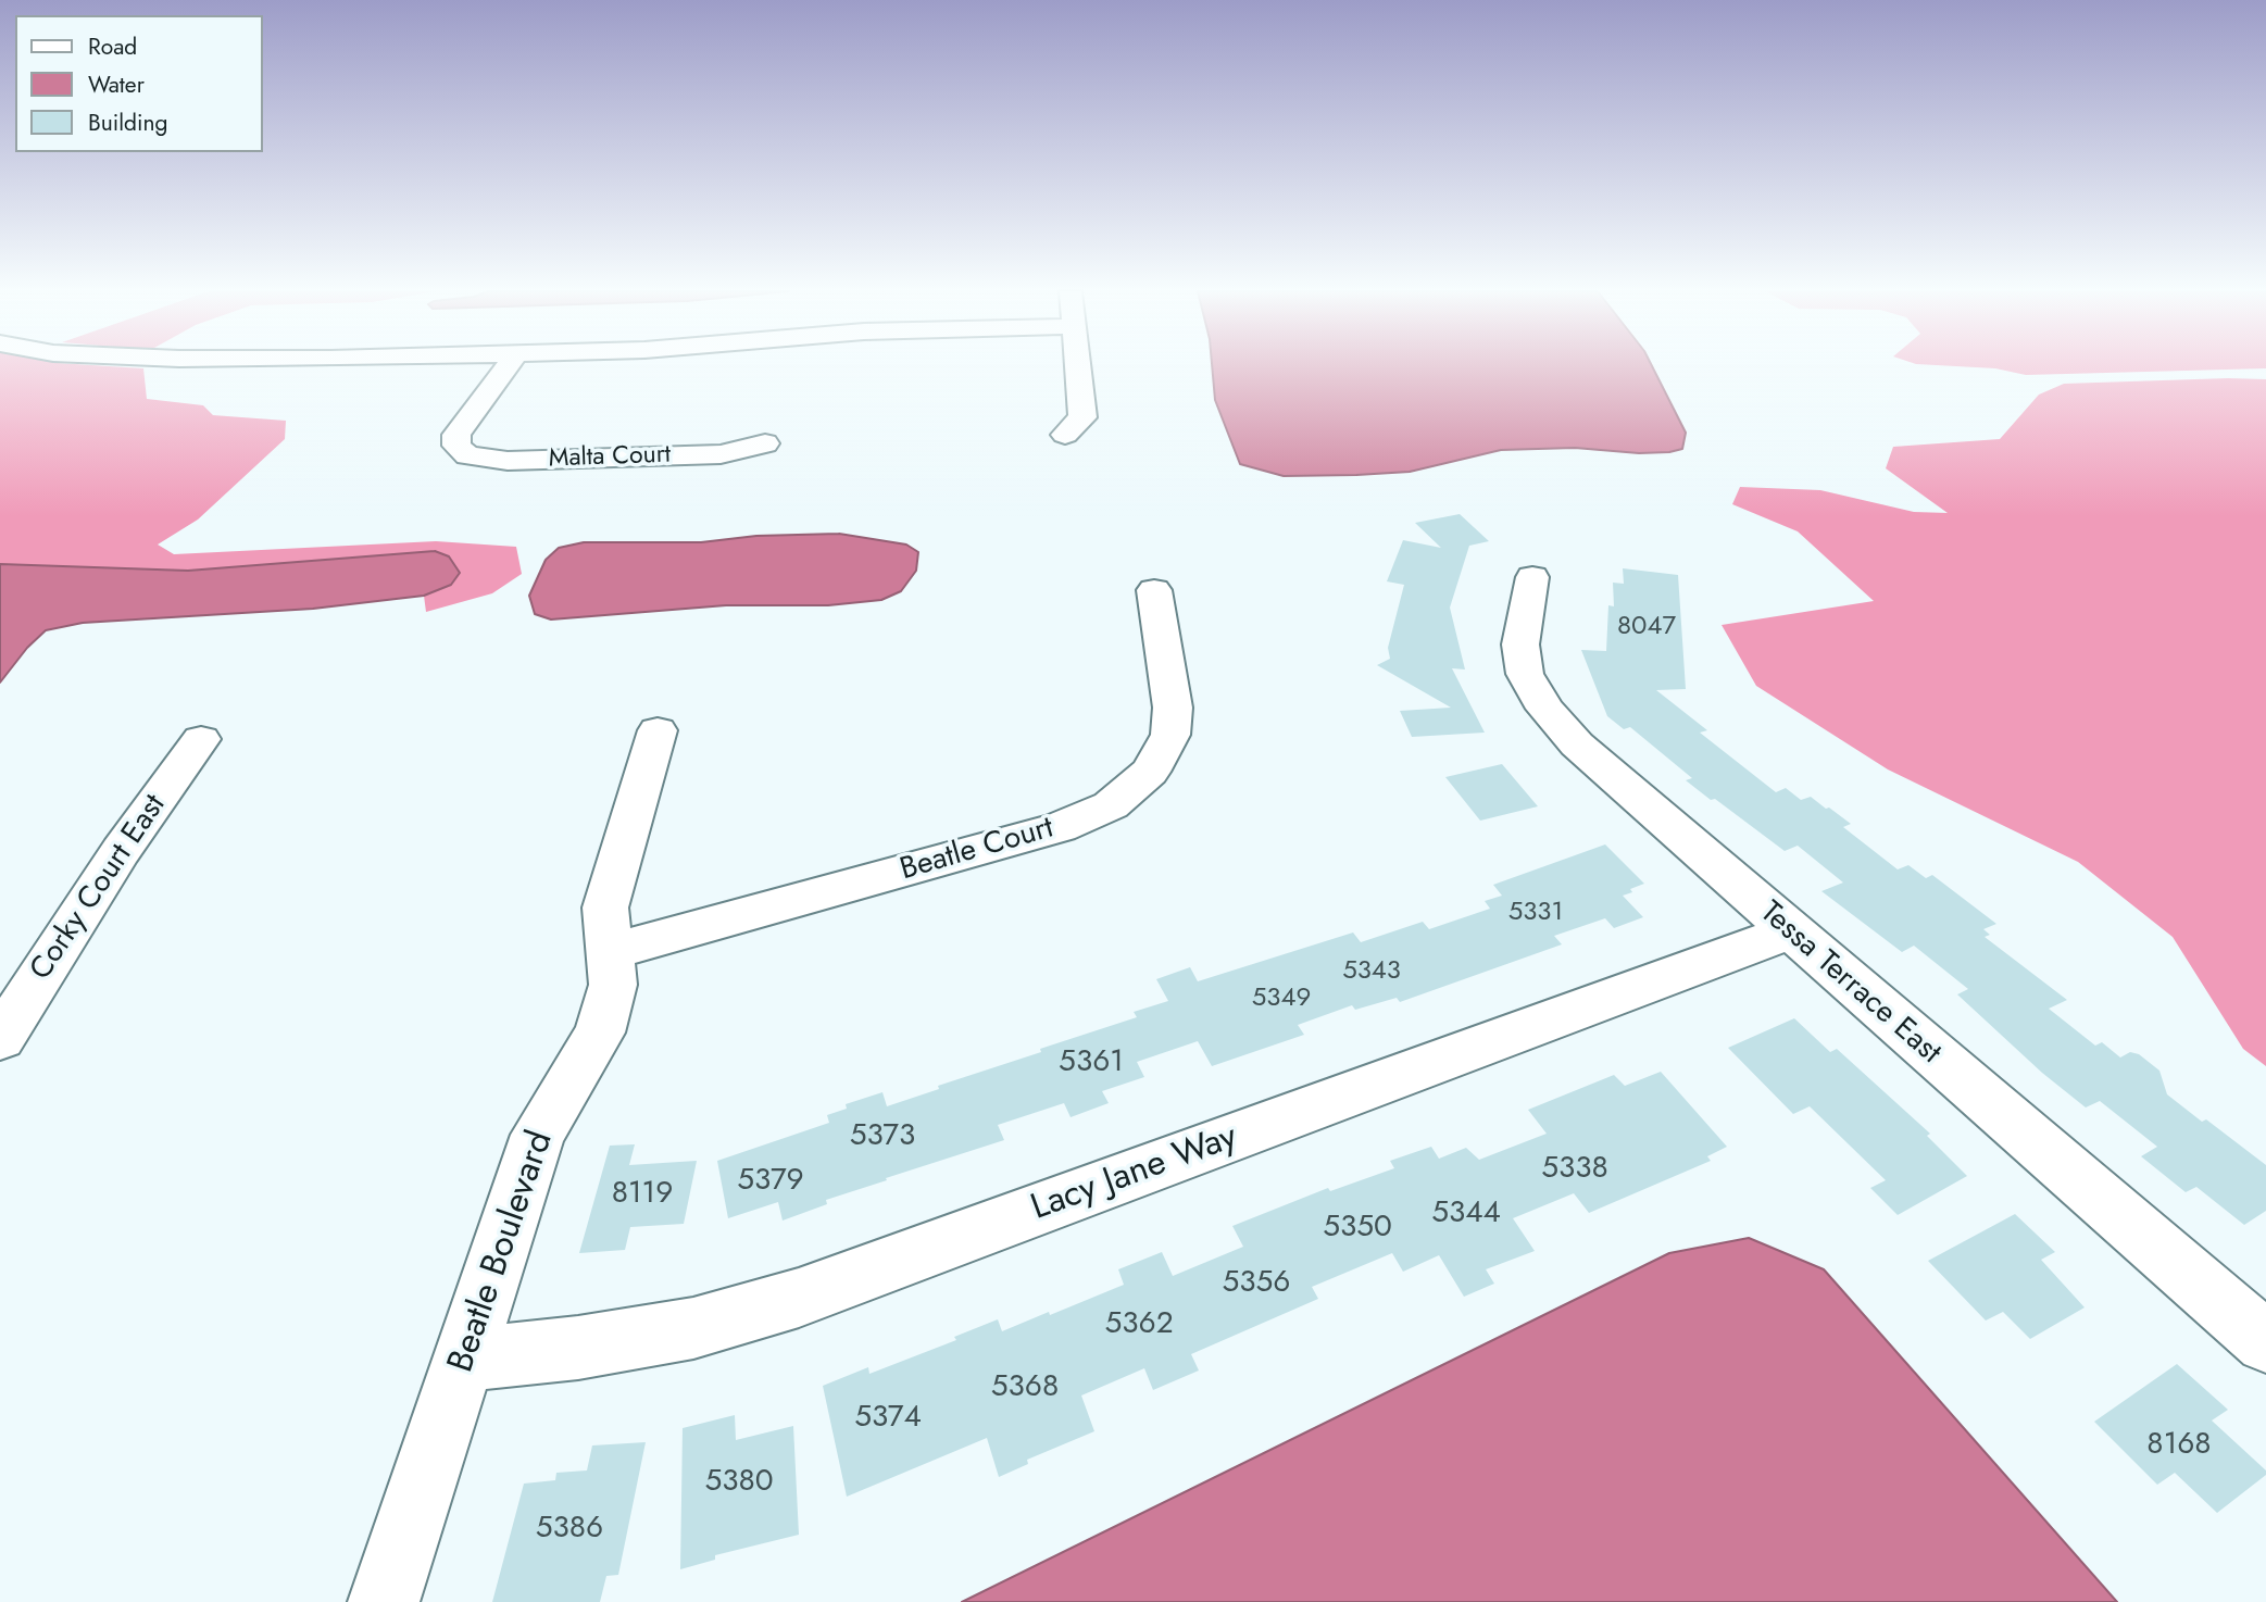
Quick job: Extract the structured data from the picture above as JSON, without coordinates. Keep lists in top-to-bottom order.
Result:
{
  "streets": {
    "street": [
      "Malta Court",
      "Beatle Court",
      "Corky Court East",
      "Tessa Terrace East",
      "Lacy Jane Way",
      "Beatle Boulevard"
    ]
  },
  "crossings": [
    ["Beatle Court", "Beatle Boulevard"],
    ["Tessa Terrace East", "Lacy Jane Way"],
    ["Lacy Jane Way", "Beatle Boulevard"]
  ],
  "house_numbers": [
    "8047",
    "5331",
    "5343",
    "5349",
    "5361",
    "5373",
    "5338",
    "5379",
    "8119",
    "5344",
    "5350",
    "5356",
    "5362",
    "5368",
    "5374",
    "8168",
    "5380",
    "5386"
  ],
  "legend": ["Road", "Water", "Building"]
}
